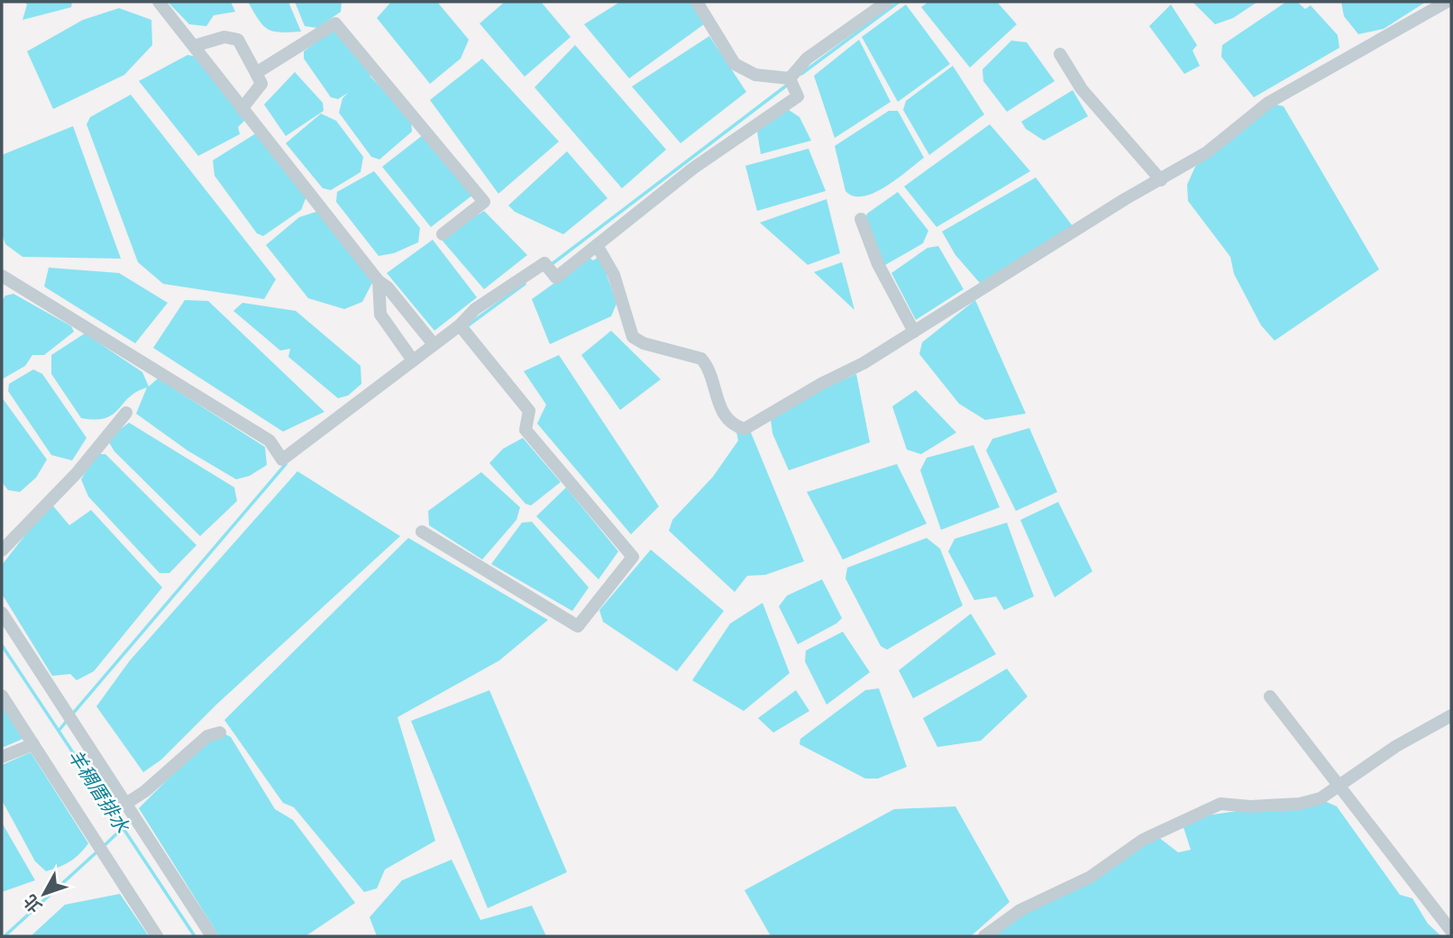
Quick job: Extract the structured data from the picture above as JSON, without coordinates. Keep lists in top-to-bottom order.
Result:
{
  "water": ["羊稠厝排水"],
  "north": "bottom left"
}
